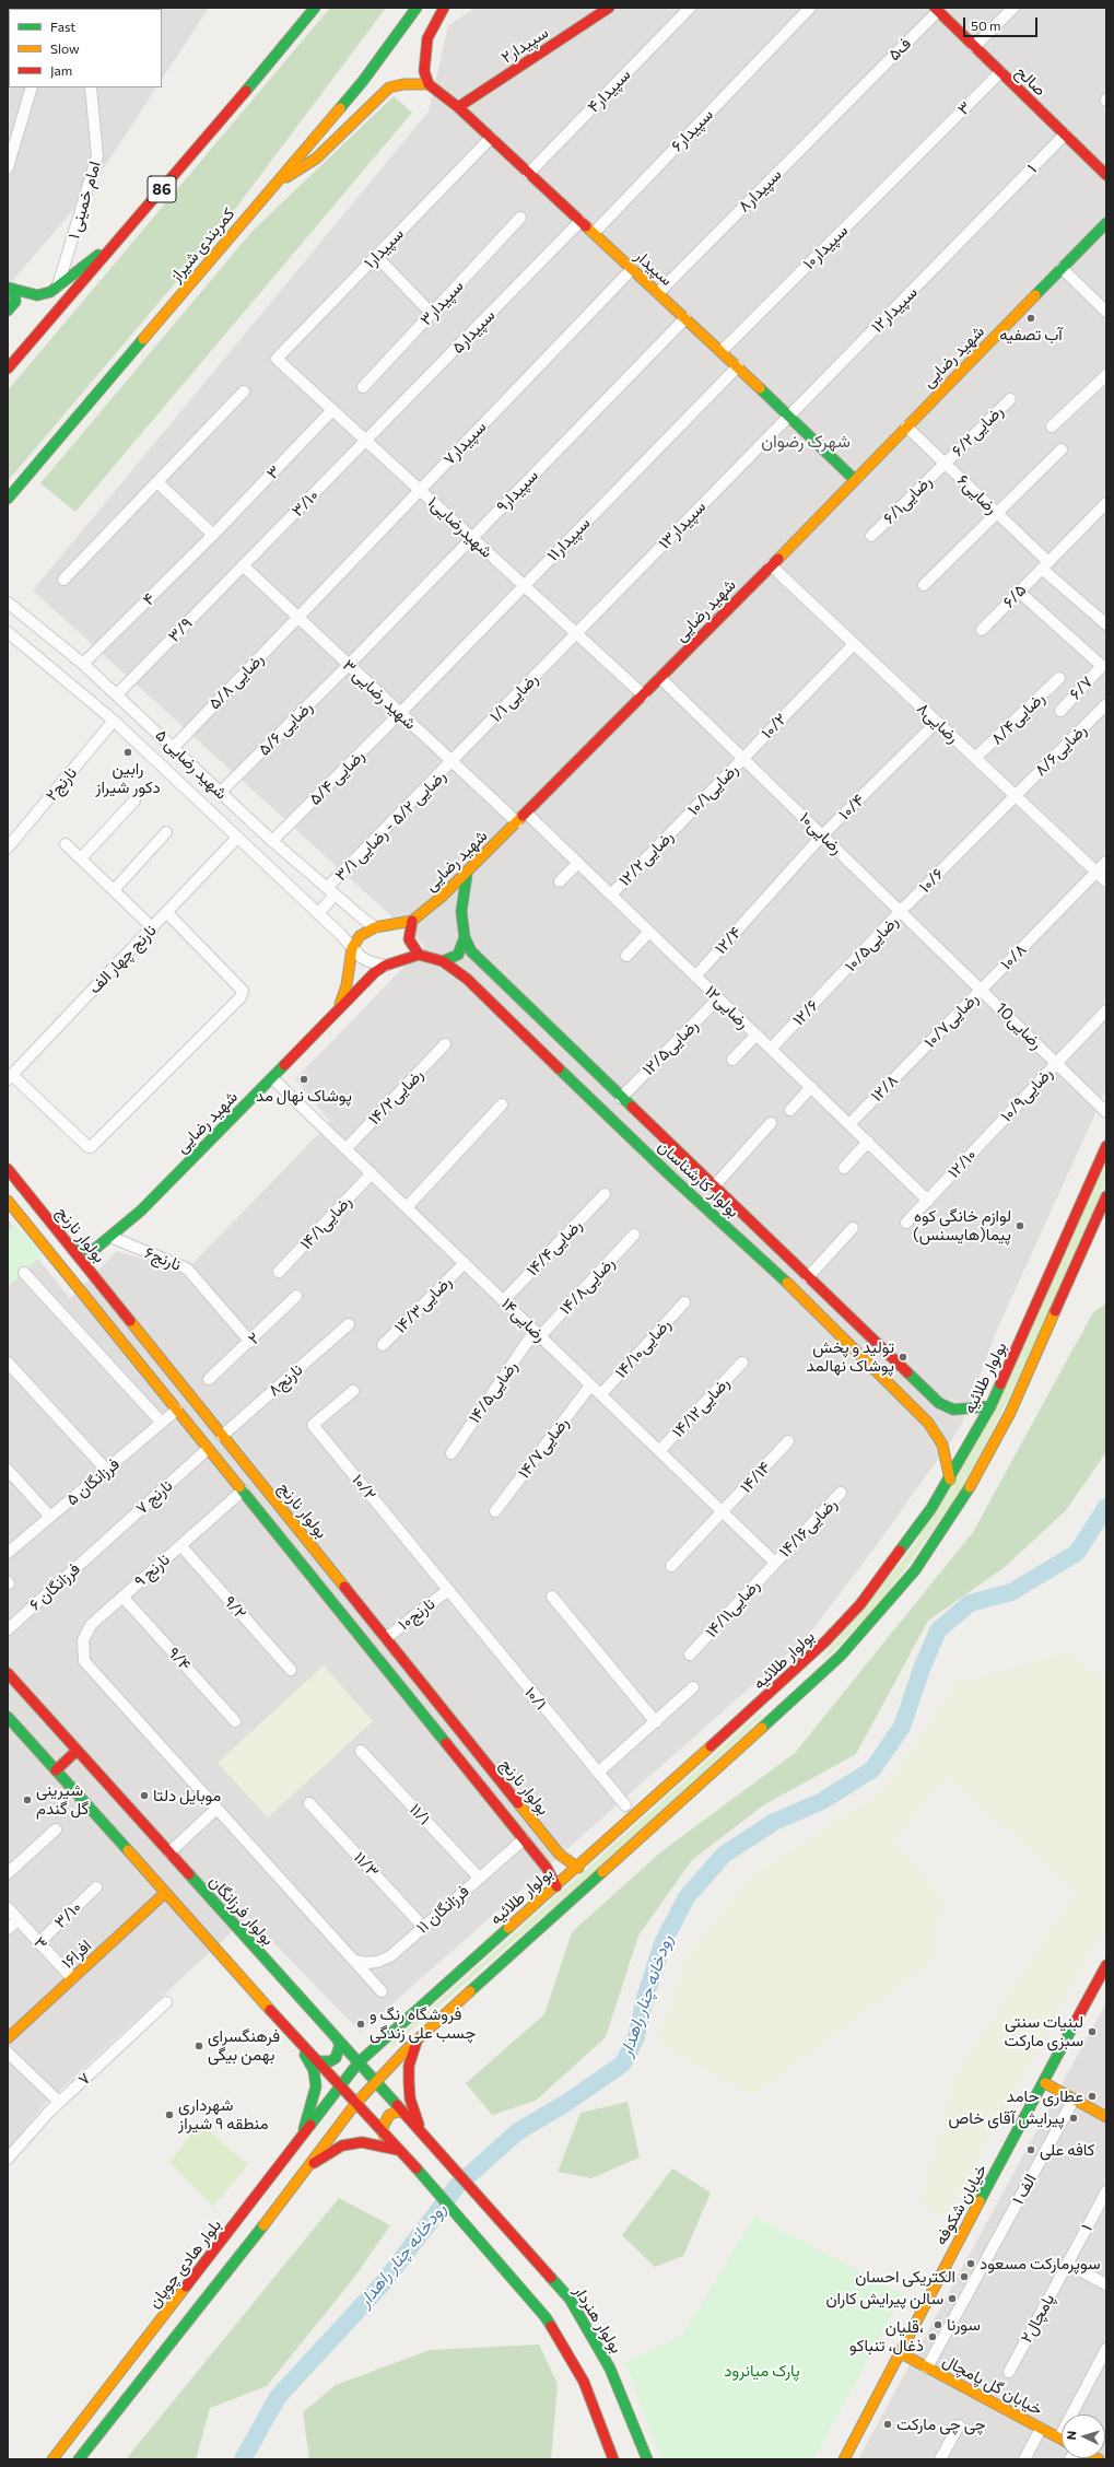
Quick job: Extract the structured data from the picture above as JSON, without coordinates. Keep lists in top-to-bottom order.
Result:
{
  "streets": {
    "main road": [
      "سپیدار۲",
      "صالح",
      "86",
      "کمربندی شیراز",
      "سپیدار",
      "شهید رضایی",
      "بولوار کارشناسان",
      "بولوار نارنج",
      "بولوار طلائیه",
      "بولوار فرزانگان",
      "۱۶افرا",
      "خیابان شکوفه",
      "بلوار هادی چوپان",
      "بولوار هنردار",
      "خیابان گل پامچال"
    ],
    "street": [
      "ف۵",
      "سپیدار۴",
      "۳",
      "سپیدار۶",
      "۱",
      "سپیدار۸",
      "امام خمینی ۱",
      "سپیدار۱۰",
      "سپیدار۱",
      "سپیدار۳",
      "سپیدار۱۲",
      "سپیدار۵",
      "رضایی۶/۲",
      "سپیدار۷",
      "سپیدار۹",
      "رضایی۶",
      "رضایی۶/۱",
      "۳/۱۰",
      "سپیدار۱۳",
      "شهیدرضایی۱",
      "سپیدار۱۱",
      "۶/۵",
      "۴",
      "۳/۹",
      "رضایی ۵/۸",
      "۶/۷",
      "شهید رضایی ۳",
      "رضایی ۱/۱",
      "رضایی۸/۴",
      "رضایی۸",
      "۱۰/۲",
      "رضایی ۵/۶",
      "رضایی۸/۶",
      "شهید رضایی ۵",
      "رضایی ۵/۴",
      "نارنج۲",
      "رضایی۱۰/۱",
      "۱۰/۴",
      "رضایی ۵/۲ - رضایی ۳/۱",
      "رضایی۱۰",
      "رضایی۱۲/۲",
      "۱۰/۶",
      "۱۲/۴",
      "رضایی۱۰/۵",
      "۱۰/۸",
      "نارنج چهار الف",
      "رضایی۱۲",
      "۱۲/۶",
      "رضایی۱۰/۷",
      "رضایی10",
      "رضایی۱۲/۵",
      "۱۲/۸",
      "رضایی۱۰/۹",
      "رضایی۱۴/۲",
      "۱۲/۱۰",
      "۱۴/۱رضایی",
      "رضایی۱۴/۴",
      "نارنج۶",
      "رضایی۱۴/۸",
      "رضایی۱۴/۳",
      "رضایی۱۴",
      "۲",
      "رضایی۱۴/۱۰",
      "نارنج۸",
      "رضایی۱۴/۵",
      "رضایی۱۴/۱۲",
      "رضایی۱۴/۷",
      "۱۴/۱۴",
      "فرزانگان ۵",
      "نارنج ۷",
      "رضایی۱۴/۱۶",
      "نارنج ۹",
      "فرزانگان ۶",
      "۹/۲",
      "رضایی۱۴/۱۱",
      "نارنج۱۰",
      "۹/۴",
      "۱۰/۱",
      "۱۱/۱",
      "۱۱/۳",
      "فرزانگان ۱۱",
      "۷",
      "۱ الف",
      "پامچال۲"
    ]
  },
  "crossings": [
    ["سپیدار۲", "سپیدار"],
    ["ف۵", "صالح"],
    ["ف۵", "سپیدار۸"],
    ["صالح", "۳"],
    ["صالح", "۱"],
    ["سپیدار۴", "سپیدار"],
    ["۳", "سپیدار۱۰"],
    ["۳", "۳/۱۰"],
    ["۳", "شهیدرضایی۱"],
    ["۳", "۴"],
    ["۳", "۱۶افرا"],
    ["سپیدار۶", "سپیدار"],
    ["۱", "سپیدار۱۲"],
    ["۱", "پامچال۲"],
    ["سپیدار۸", "سپیدار"],
    ["سپیدار۱۰", "سپیدار"],
    ["سپیدار۱", "سپیدار"],
    ["سپیدار۱", "شهیدرضایی۱"],
    ["سپیدار", "سپیدار۱۲"],
    ["سپیدار", "سپیدار۵"],
    ["سپیدار", "شهید رضایی"],
    ["سپیدار", "سپیدار۷"],
    ["سپیدار", "سپیدار۹"],
    ["سپیدار", "سپیدار۱۳"],
    ["سپیدار", "سپیدار۱۱"],
    ["سپیدار۱۲", "سپیدار۱۳"],
    ["سپیدار۵", "۳/۱۰"],
    ["سپیدار۵", "شهیدرضایی۱"],
    ["شهید رضایی", "رضایی۶"],
    ["شهید رضایی", "شهیدرضایی۱"],
    ["شهید رضایی", "شهید رضایی ۳"],
    ["شهید رضایی", "رضایی۸"],
    ["شهید رضایی", "شهید رضایی ۵"],
    ["شهید رضایی", "رضایی۱۰"],
    ["شهید رضایی", "رضایی۱۲"],
    ["شهید رضایی", "بولوار کارشناسان"],
    ["شهید رضایی", "نارنج۶"],
    ["شهید رضایی", "رضایی۱۴"],
    ["رضایی۶/۲", "رضایی۶"],
    ["رضایی۶/۲", "رضایی۶/۱"],
    ["سپیدار۷", "شهیدرضایی۱"],
    ["سپیدار۷", "رضایی ۵/۸"],
    ["سپیدار۷", "شهید رضایی ۳"],
    ["سپیدار۹", "شهیدرضایی۱"],
    ["سپیدار۹", "شهید رضایی ۳"],
    ["سپیدار۹", "رضایی ۵/۶"],
    ["رضایی۶", "رضایی۶/۱"],
    ["رضایی۶", "۶/۵"],
    ["۳/۱۰", "شهیدرضایی۱"],
    ["۳/۱۰", "۳/۹"],
    ["۳/۱۰", "شهید رضایی ۳"],
    ["سپیدار۱۳", "شهیدرضایی۱"],
    ["سپیدار۱۳", "رضایی ۱/۱"],
    ["شهیدرضایی۱", "سپیدار۱۱"],
    ["شهیدرضایی۱", "رضایی ۱/۱"],
    ["سپیدار۱۱", "شهید رضایی ۳"],
    ["سپیدار۱۱", "رضایی ۵/۴"],
    ["۶/۵", "۶/۷"],
    ["۴", "شهید رضایی ۵"],
    ["۳/۹", "شهید رضایی ۳"],
    ["۳/۹", "شهید رضایی ۵"],
    ["رضایی ۵/۸", "شهید رضایی ۳"],
    ["رضایی ۵/۸", "شهید رضایی ۵"],
    ["شهید رضایی ۳", "رضایی ۱/۱"],
    ["شهید رضایی ۳", "رضایی ۵/۶"],
    ["شهید رضایی ۳", "رضایی ۵/۴"],
    ["شهید رضایی ۳", "رضایی ۵/۲ - رضایی ۳/۱"],
    ["رضایی ۱/۱", "رضایی ۵/۲ - رضایی ۳/۱"],
    ["رضایی۸/۴", "رضایی۸"],
    ["رضایی۸", "۱۰/۲"],
    ["رضایی۸", "رضایی۸/۶"],
    ["رضایی۸", "۱۰/۴"],
    ["رضایی۸", "۱۰/۸"],
    ["۱۰/۲", "رضایی۱۰/۱"],
    ["۱۰/۲", "رضایی۱۰"],
    ["۱۰/۲", "نارنج۱۰"],
    ["۱۰/۲", "۱۰/۱"],
    ["رضایی ۵/۶", "شهید رضایی ۵"],
    ["رضایی۸/۶", "۱۰/۶"],
    ["شهید رضایی ۵", "رضایی ۵/۴"],
    ["شهید رضایی ۵", "نارنج۲"],
    ["شهید رضایی ۵", "رضایی ۵/۲ - رضایی ۳/۱"],
    ["شهید رضایی ۵", "نارنج چهار الف"],
    ["رضایی۱۰/۱", "رضایی۱۰"],
    ["رضایی۱۰/۱", "رضایی۱۲/۲"],
    ["۱۰/۴", "رضایی۱۰"],
    ["۱۰/۴", "۱۲/۴"],
    ["رضایی۱۰", "۱۰/۶"],
    ["رضایی۱۰", "رضایی۱۰/۵"],
    ["رضایی۱۰", "۱۰/۸"],
    ["رضایی۱۰", "رضایی۱۰/۷"],
    ["رضایی۱۰", "رضایی10"],
    ["رضایی۱۲/۲", "رضایی۱۲"],
    ["۱۰/۶", "رضایی۱۰/۵"],
    ["۱۲/۴", "رضایی۱۲"],
    ["رضایی۱۰/۵", "۱۲/۶"],
    ["۱۰/۸", "رضایی۱۰/۷"],
    ["۱۰/۸", "رضایی10"],
    ["رضایی۱۲", "۱۲/۶"],
    ["رضایی۱۲", "رضایی۱۲/۵"],
    ["رضایی۱۲", "۱۲/۸"],
    ["رضایی۱۲", "۱۲/۱۰"],
    ["رضایی۱۰/۷", "رضایی10"],
    ["رضایی۱۰/۷", "۱۲/۸"],
    ["رضایی10", "رضایی۱۰/۹"],
    ["رضایی۱۲/۵", "بولوار کارشناسان"],
    ["رضایی۱۰/۹", "۱۲/۱۰"],
    ["رضایی۱۴/۲", "رضایی۱۴"],
    ["بولوار کارشناسان", "بولوار طلائیه"],
    ["۱۴/۱رضایی", "رضایی۱۴"],
    ["بولوار نارنج", "بولوار طلائیه"],
    ["بولوار نارنج", "نارنج۸"],
    ["بولوار نارنج", "فرزانگان ۵"],
    ["بولوار نارنج", "نارنج ۷"],
    ["بولوار نارنج", "نارنج ۹"],
    ["بولوار نارنج", "نارنج۱۰"],
    ["بولوار نارنج", "فرزانگان ۱۱"],
    ["رضایی۱۴/۴", "رضایی۱۴"],
    ["نارنج۶", "۲"],
    ["رضایی۱۴/۸", "رضایی۱۴"],
    ["رضایی۱۴/۸", "رضایی۱۴/۵"],
    ["رضایی۱۴/۳", "رضایی۱۴"],
    ["رضایی۱۴", "رضایی۱۴/۱۰"],
    ["رضایی۱۴", "رضایی۱۴/۵"],
    ["رضایی۱۴", "رضایی۱۴/۱۲"],
    ["رضایی۱۴", "رضایی۱۴/۷"],
    ["رضایی۱۴", "۱۴/۱۴"],
    ["رضایی۱۴", "رضایی۱۴/۱۶"],
    ["رضایی۱۴", "رضایی۱۴/۱۱"],
    ["بولوار طلائیه", "بولوار فرزانگان"],
    ["بولوار طلائیه", "بلوار هادی چوپان"],
    ["نارنج ۷", "فرزانگان ۶"],
    ["رضایی۱۴/۱۶", "رضایی۱۴/۱۱"],
    ["نارنج ۹", "۹/۲"],
    ["نارنج ۹", "۹/۴"],
    ["نارنج۱۰", "۱۰/۱"],
    ["۱۱/۱", "فرزانگان ۱۱"],
    ["۱۱/۳", "فرزانگان ۱۱"],
    ["بولوار فرزانگان", "بولوار هنردار"],
    ["۱ الف", "خیابان گل پامچال"],
    ["خیابان شکوفه", "خیابان گل پامچال"]
  ],
  "districts": ["شهرک رضوان"],
  "water": ["رودخانه چنار راهدار"],
  "parks": ["پارک میانرود"],
  "places": [
    "آب تصفیه",
    "رابین دکور شیراز",
    "پوشاک نهال مد",
    "لوازم خانگی کوه پیما(هایسنس)",
    "تولید و پخش پوشاک نهالمد",
    "موبایل دلتا",
    "شیرینی گل گندم",
    "فروشگاه رنگ و چسب علی زندگی",
    "لبنیات سنتی سبزی مارکت",
    "فرهنگسرای بهمن بیگی",
    "عطاری حامد",
    "شهرداری منطقه ۹ شیراز",
    "پیرایش آقای خاص",
    "کافه علی",
    "سوپرمارکت مسعود",
    "الکتریکی احسان",
    "سالن پیرایش کاران",
    "سورنا",
    "قلیان، ذغال، تنباکو",
    "چی چی مارکت"
  ],
  "legend": ["Fast", "Slow", "Jam"],
  "scale_bar": "50 m",
  "north": "left"
}
